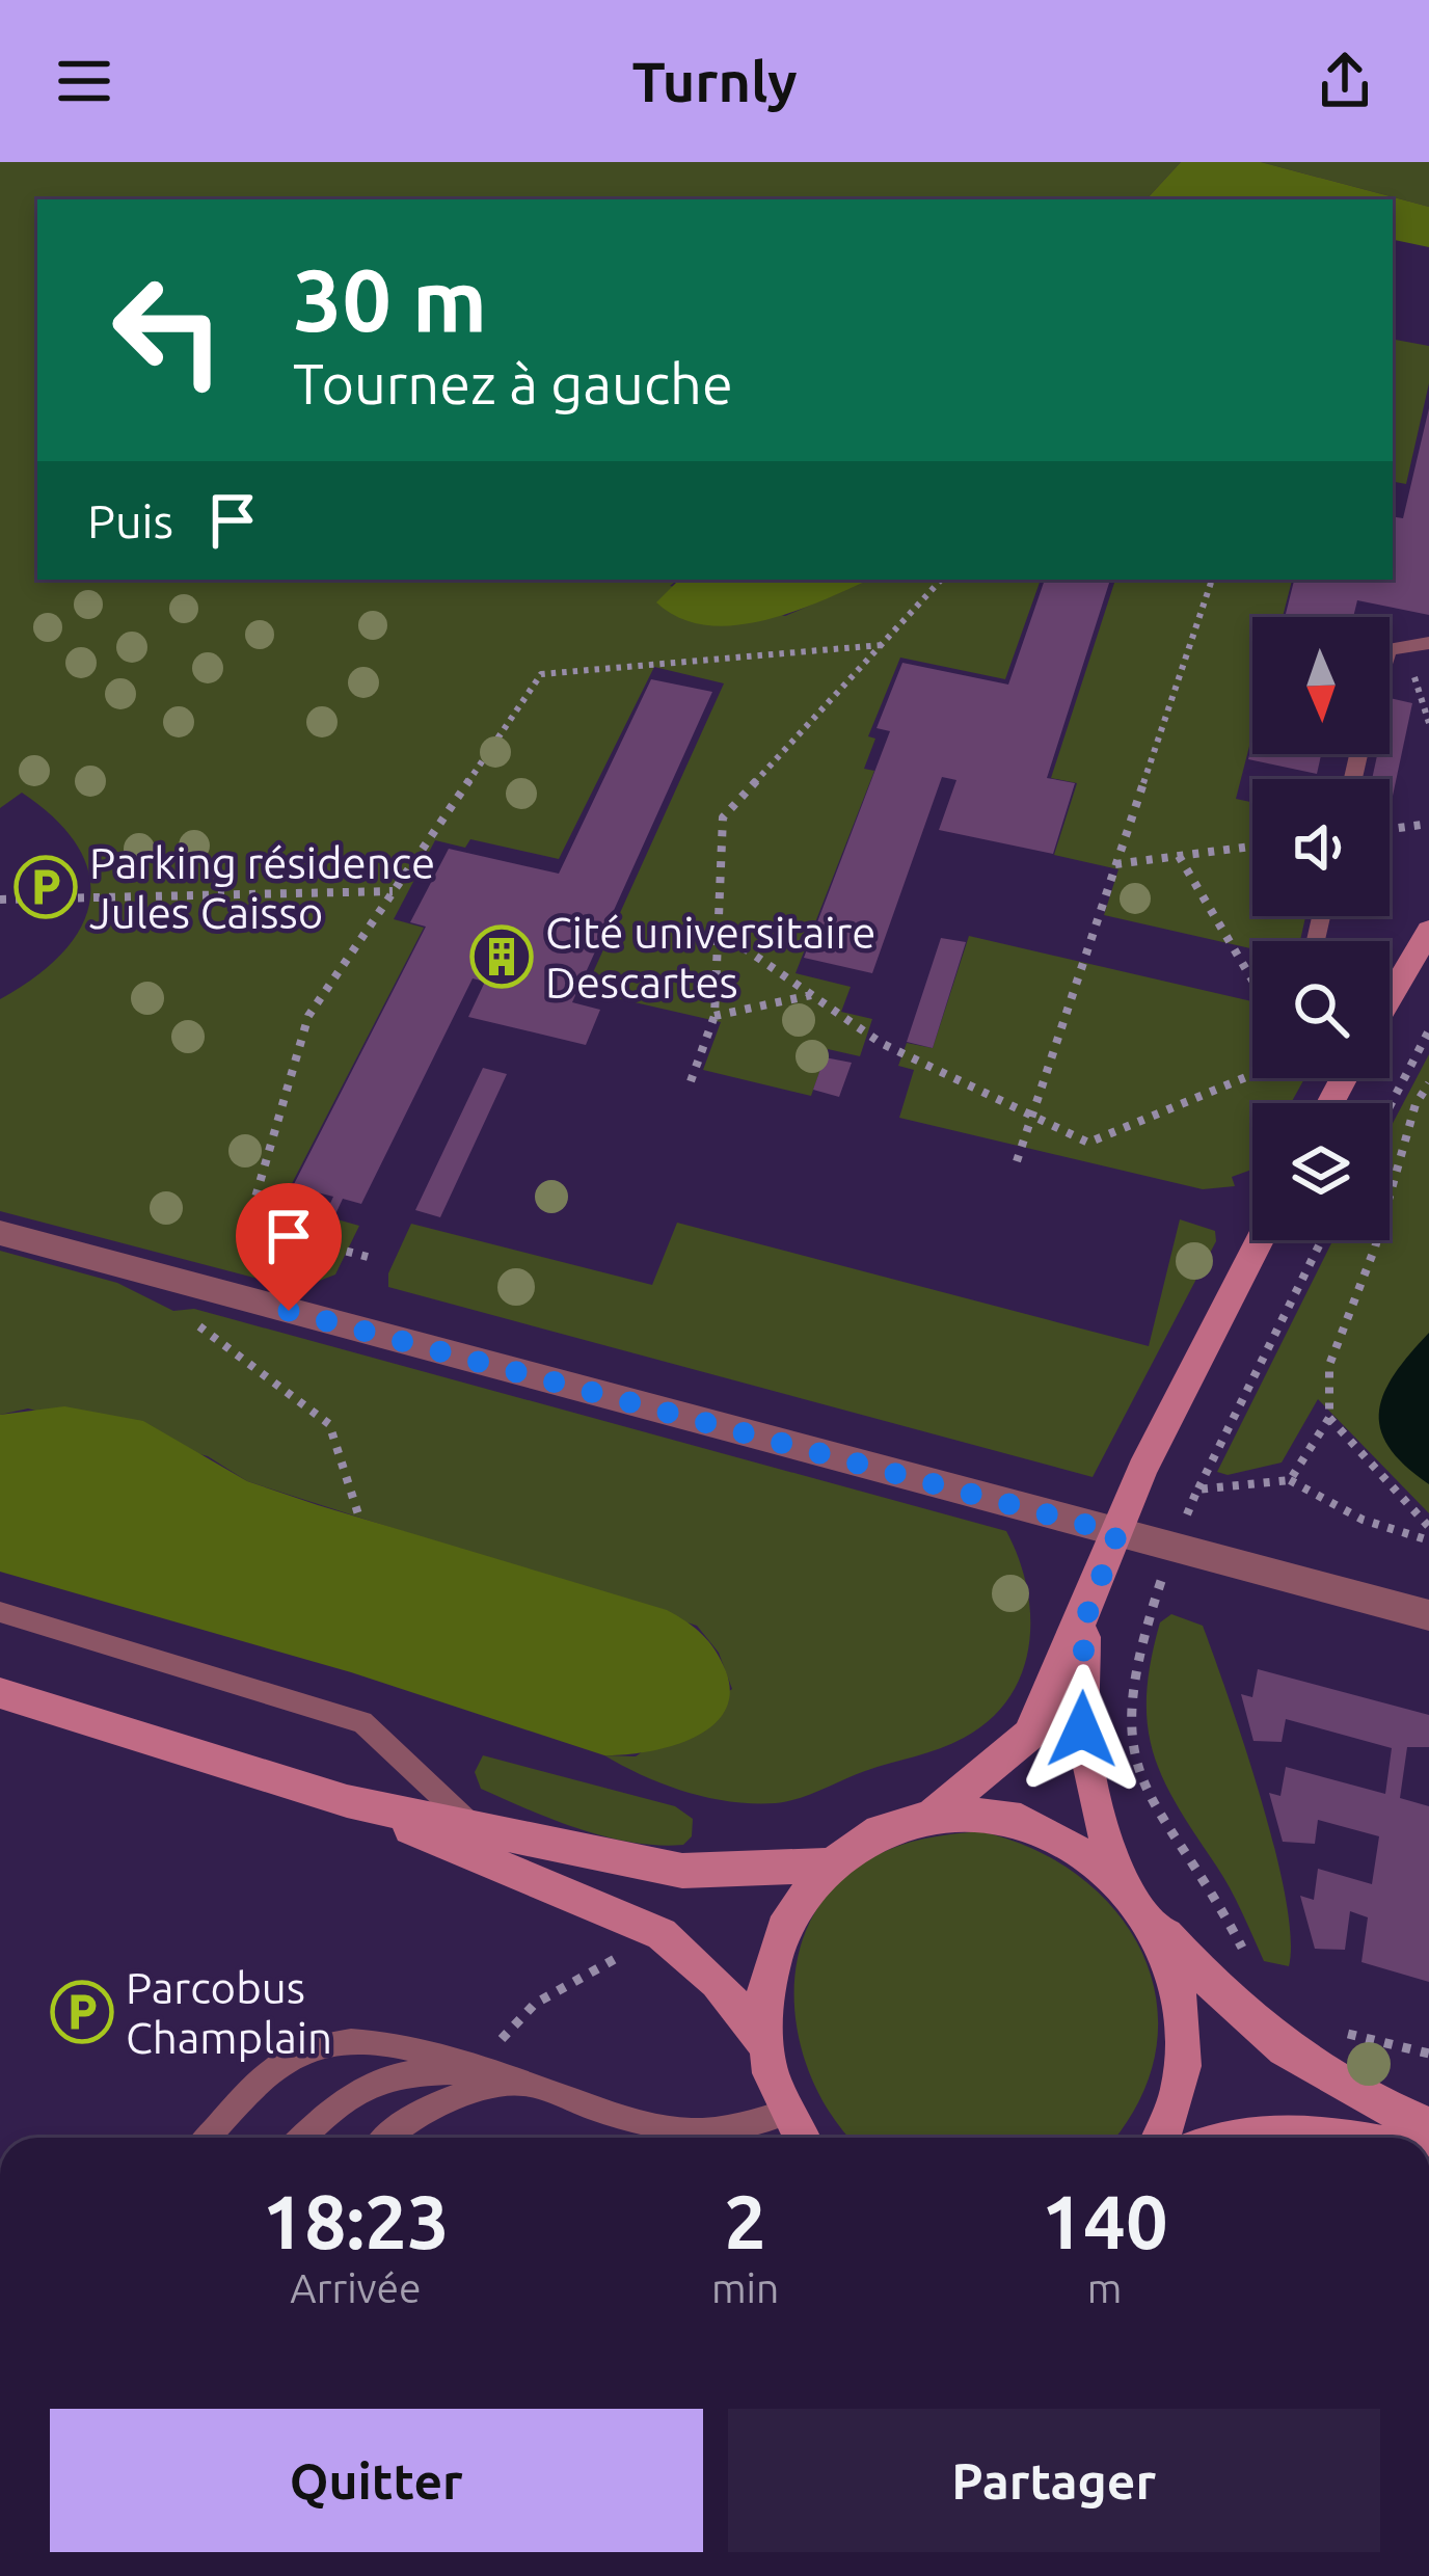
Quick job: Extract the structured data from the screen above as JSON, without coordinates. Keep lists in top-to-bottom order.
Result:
{
  "places": {
    "parking": ["Parking résidence Jules Caisso", "Parcobus Champlain"],
    "building": ["Cité universitaire Descartes"]
  },
  "north": "bottom",
  "page": {
    "header": "Turnly",
    "turn": ["30 m", "Tournez à gauche"],
    "then": "Puis",
    "eta": [
      "18:23",
      "Arrivée",
      "2",
      "min",
      "140",
      "m"
    ],
    "buttons": ["Quitter", "Partager"]
  }
}
